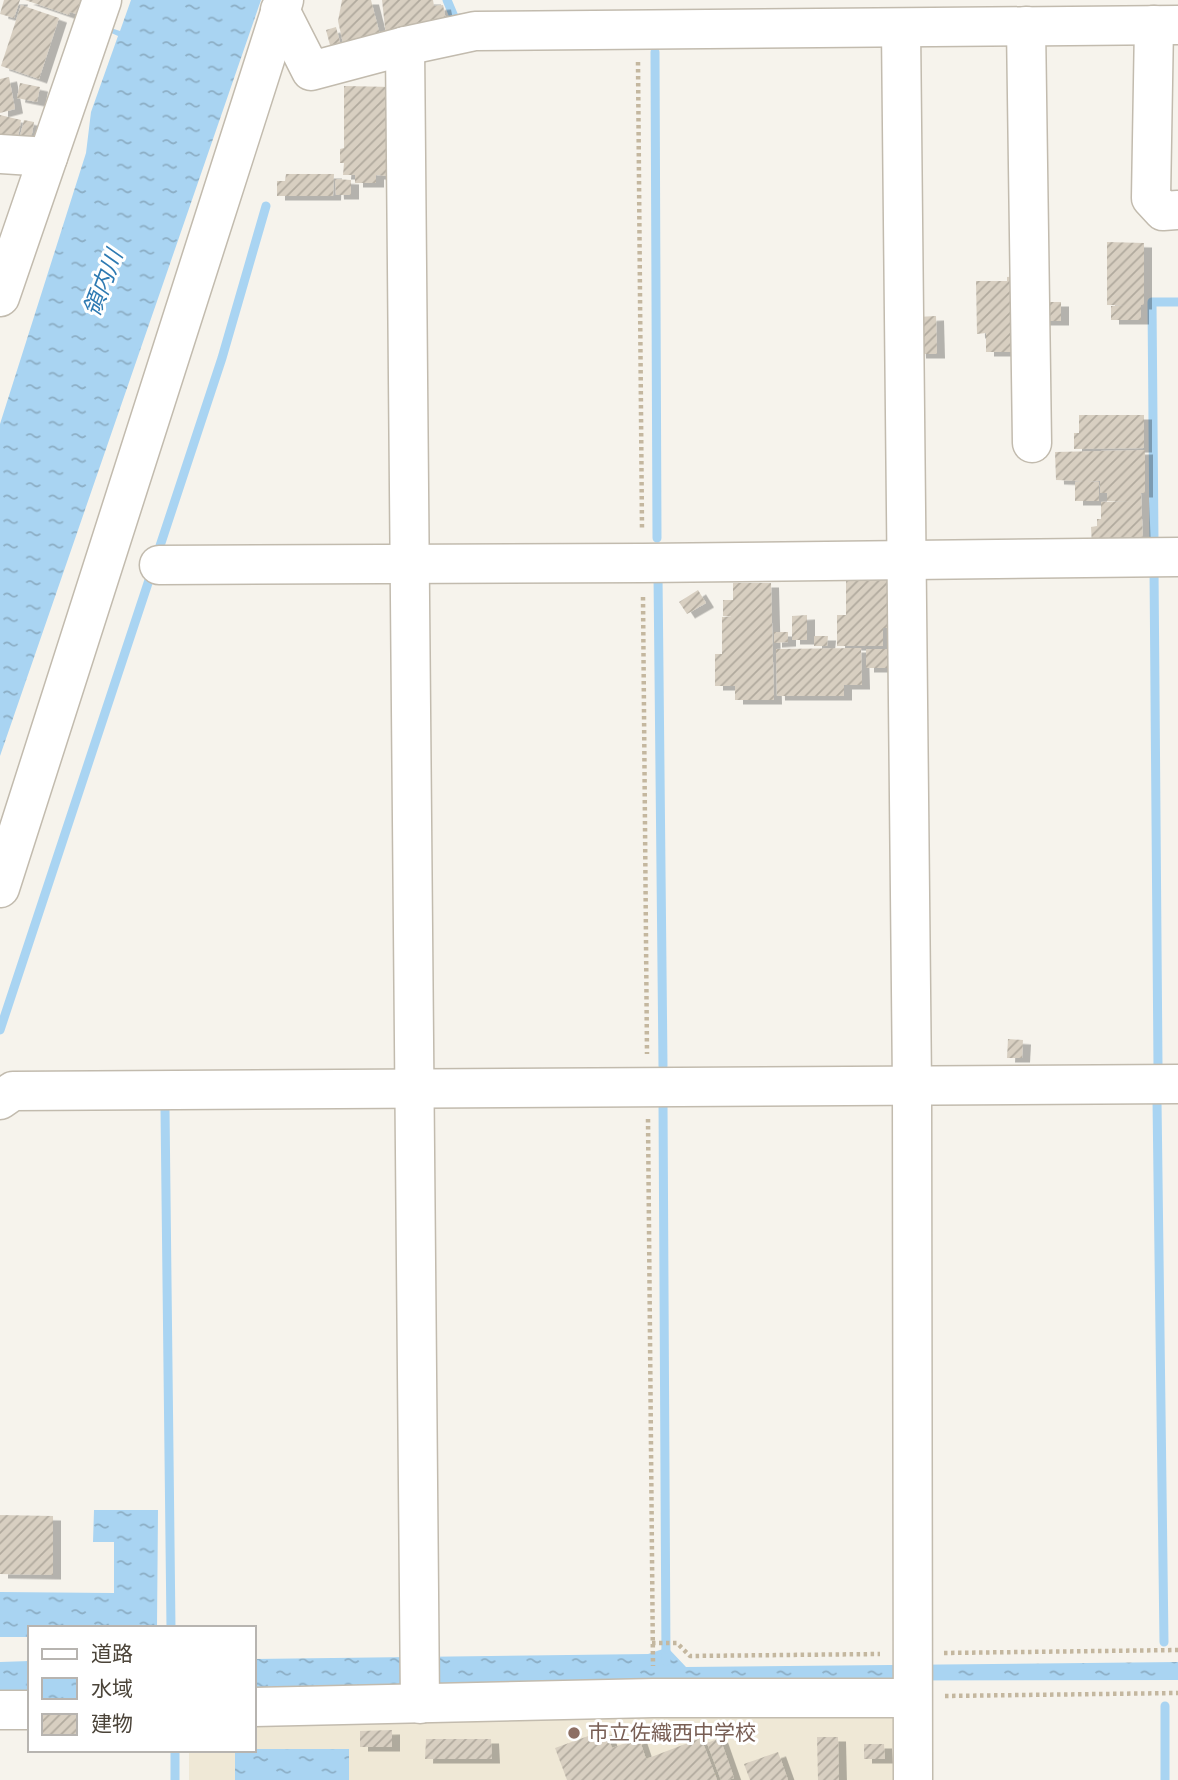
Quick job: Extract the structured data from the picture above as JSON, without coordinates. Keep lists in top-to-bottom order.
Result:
{
  "water": ["領内川"],
  "places": ["市立佐織西中学校"],
  "legend": ["道路", "水域", "建物"]
}
